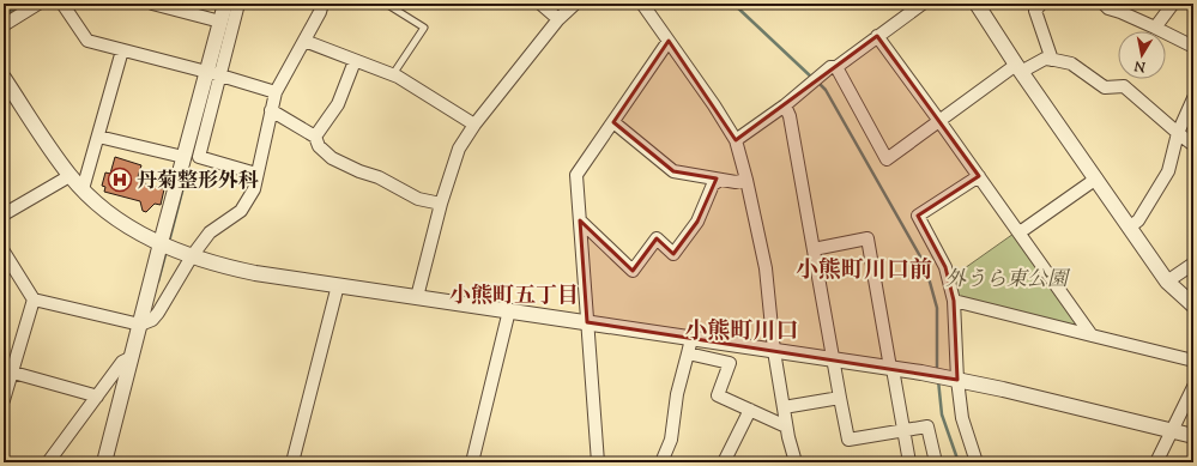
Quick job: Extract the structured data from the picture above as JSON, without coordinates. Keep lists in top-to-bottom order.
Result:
{
  "districts": ["小熊町川口前", "小熊町五丁目", "小熊町川口"],
  "parks": ["外うら東公園"],
  "places": {
    "hospital": ["丹菊整形外科"]
  },
  "north": "bottom"
}
